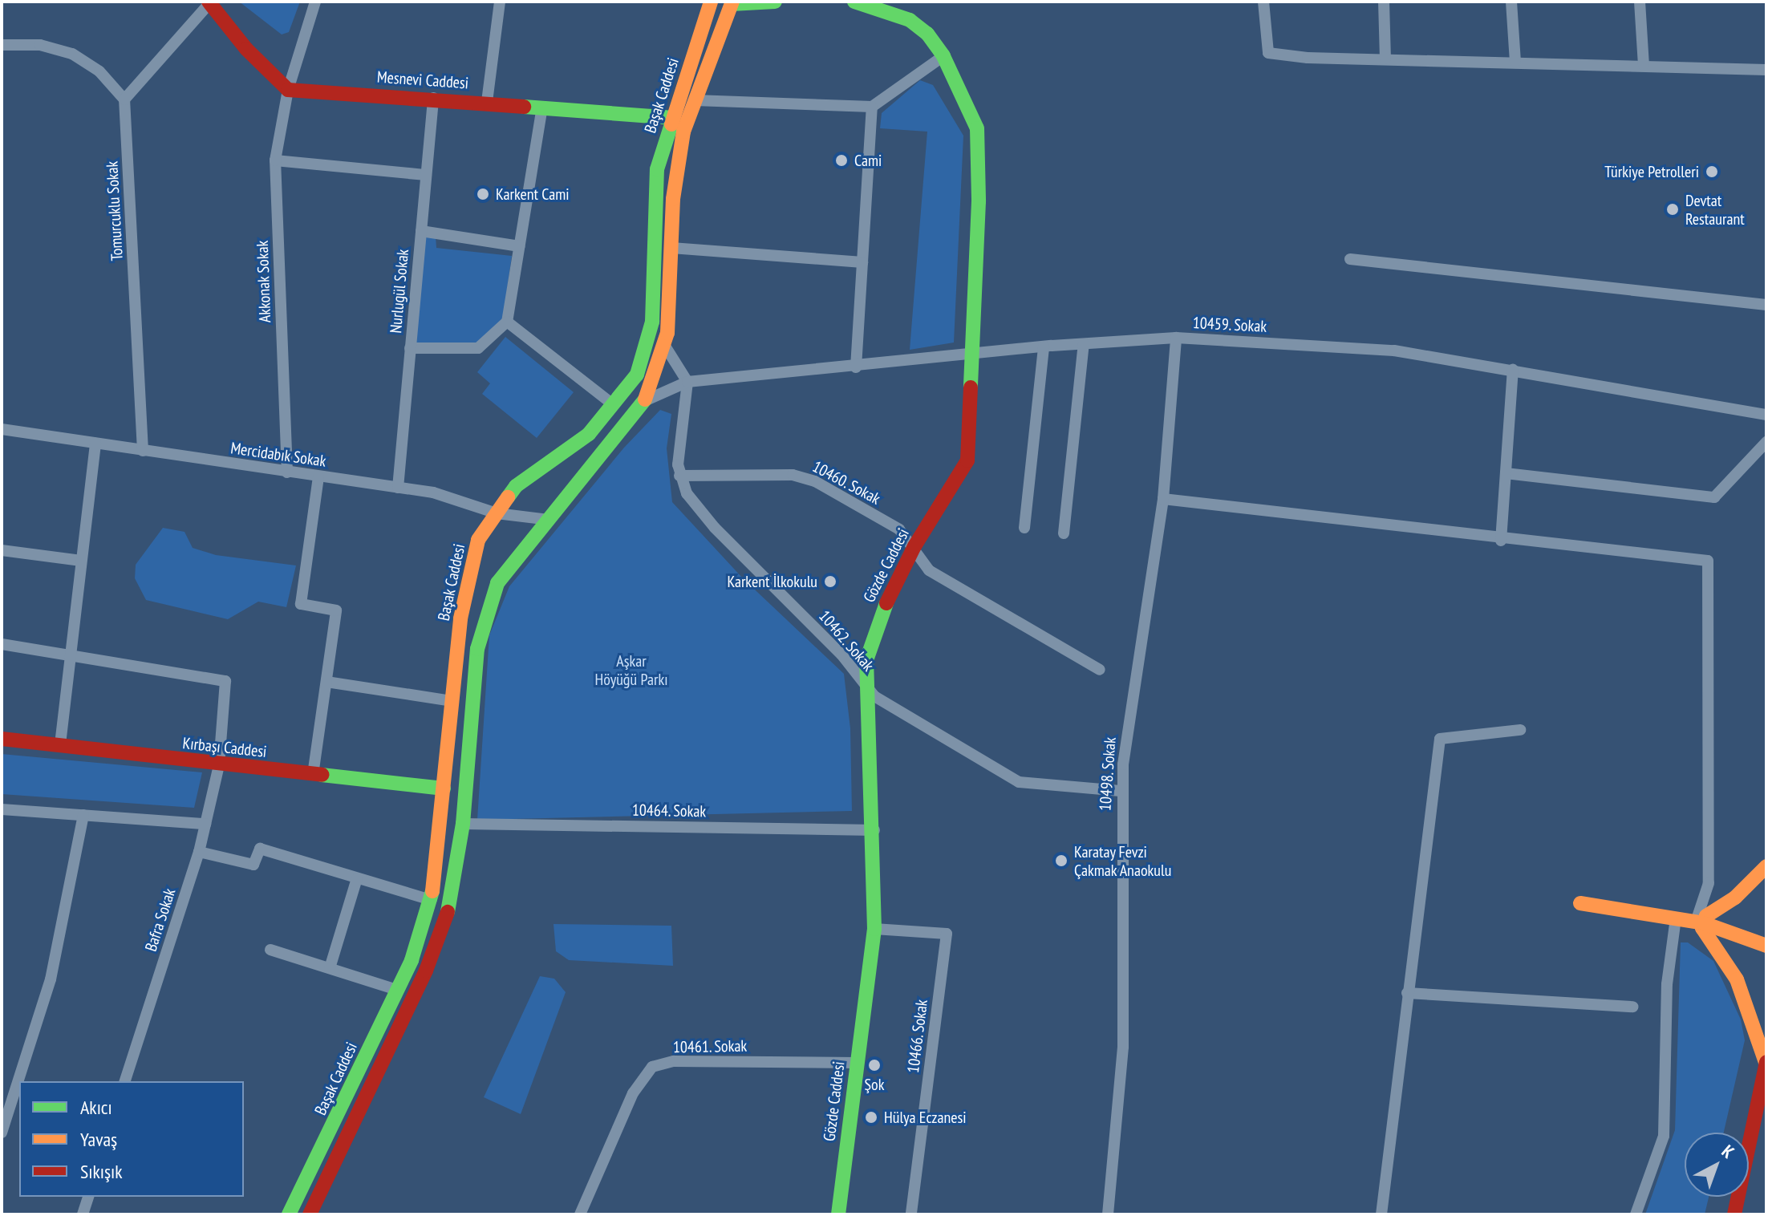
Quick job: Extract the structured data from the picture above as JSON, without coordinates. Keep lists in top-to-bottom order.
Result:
{
  "streets": {
    "main road": [
      "Mesnevi Caddesi",
      "Başak Caddesi",
      "Gözde Caddesi",
      "Kırbaşı Caddesi"
    ],
    "street": [
      "Tomurcuklu Sokak",
      "Akkonak Sokak",
      "Nurlugül Sokak",
      "10459. Sokak",
      "Mercidabık Sokak",
      "10460. Sokak",
      "10462. Sokak",
      "10498. Sokak",
      "10464. Sokak",
      "Bafra Sokak",
      "10466. Sokak",
      "10461. Sokak"
    ]
  },
  "crossings": [
    ["Mesnevi Caddesi", "Başak Caddesi"],
    ["Mesnevi Caddesi", "Akkonak Sokak"],
    ["Mesnevi Caddesi", "Nurlugül Sokak"],
    ["Başak Caddesi", "10459. Sokak"],
    ["Başak Caddesi", "Mercidabık Sokak"],
    ["Başak Caddesi", "Kırbaşı Caddesi"],
    ["Başak Caddesi", "10464. Sokak"],
    ["Tomurcuklu Sokak", "Mercidabık Sokak"],
    ["Akkonak Sokak", "Mercidabık Sokak"],
    ["Nurlugül Sokak", "Mercidabık Sokak"],
    ["10459. Sokak", "Gözde Caddesi"],
    ["10459. Sokak", "10498. Sokak"],
    ["10460. Sokak", "Gözde Caddesi"],
    ["10460. Sokak", "10462. Sokak"],
    ["Gözde Caddesi", "10462. Sokak"],
    ["Gözde Caddesi", "10464. Sokak"],
    ["Gözde Caddesi", "10466. Sokak"],
    ["Gözde Caddesi", "10461. Sokak"],
    ["10462. Sokak", "10498. Sokak"],
    ["Kırbaşı Caddesi", "Bafra Sokak"]
  ],
  "parks": ["Aşkar Höyüğü Parkı"],
  "places": [
    "Cami",
    "Türkiye Petrolleri",
    "Karkent Cami",
    "Devtat Restaurant",
    "Karkent İlkokulu",
    "Karatay Fevzi Çakmak Anaokulu",
    "Şok",
    "Hülya Eczanesi"
  ],
  "legend": ["Akıcı", "Yavaş", "Sıkışık"],
  "north": "top right"
}
